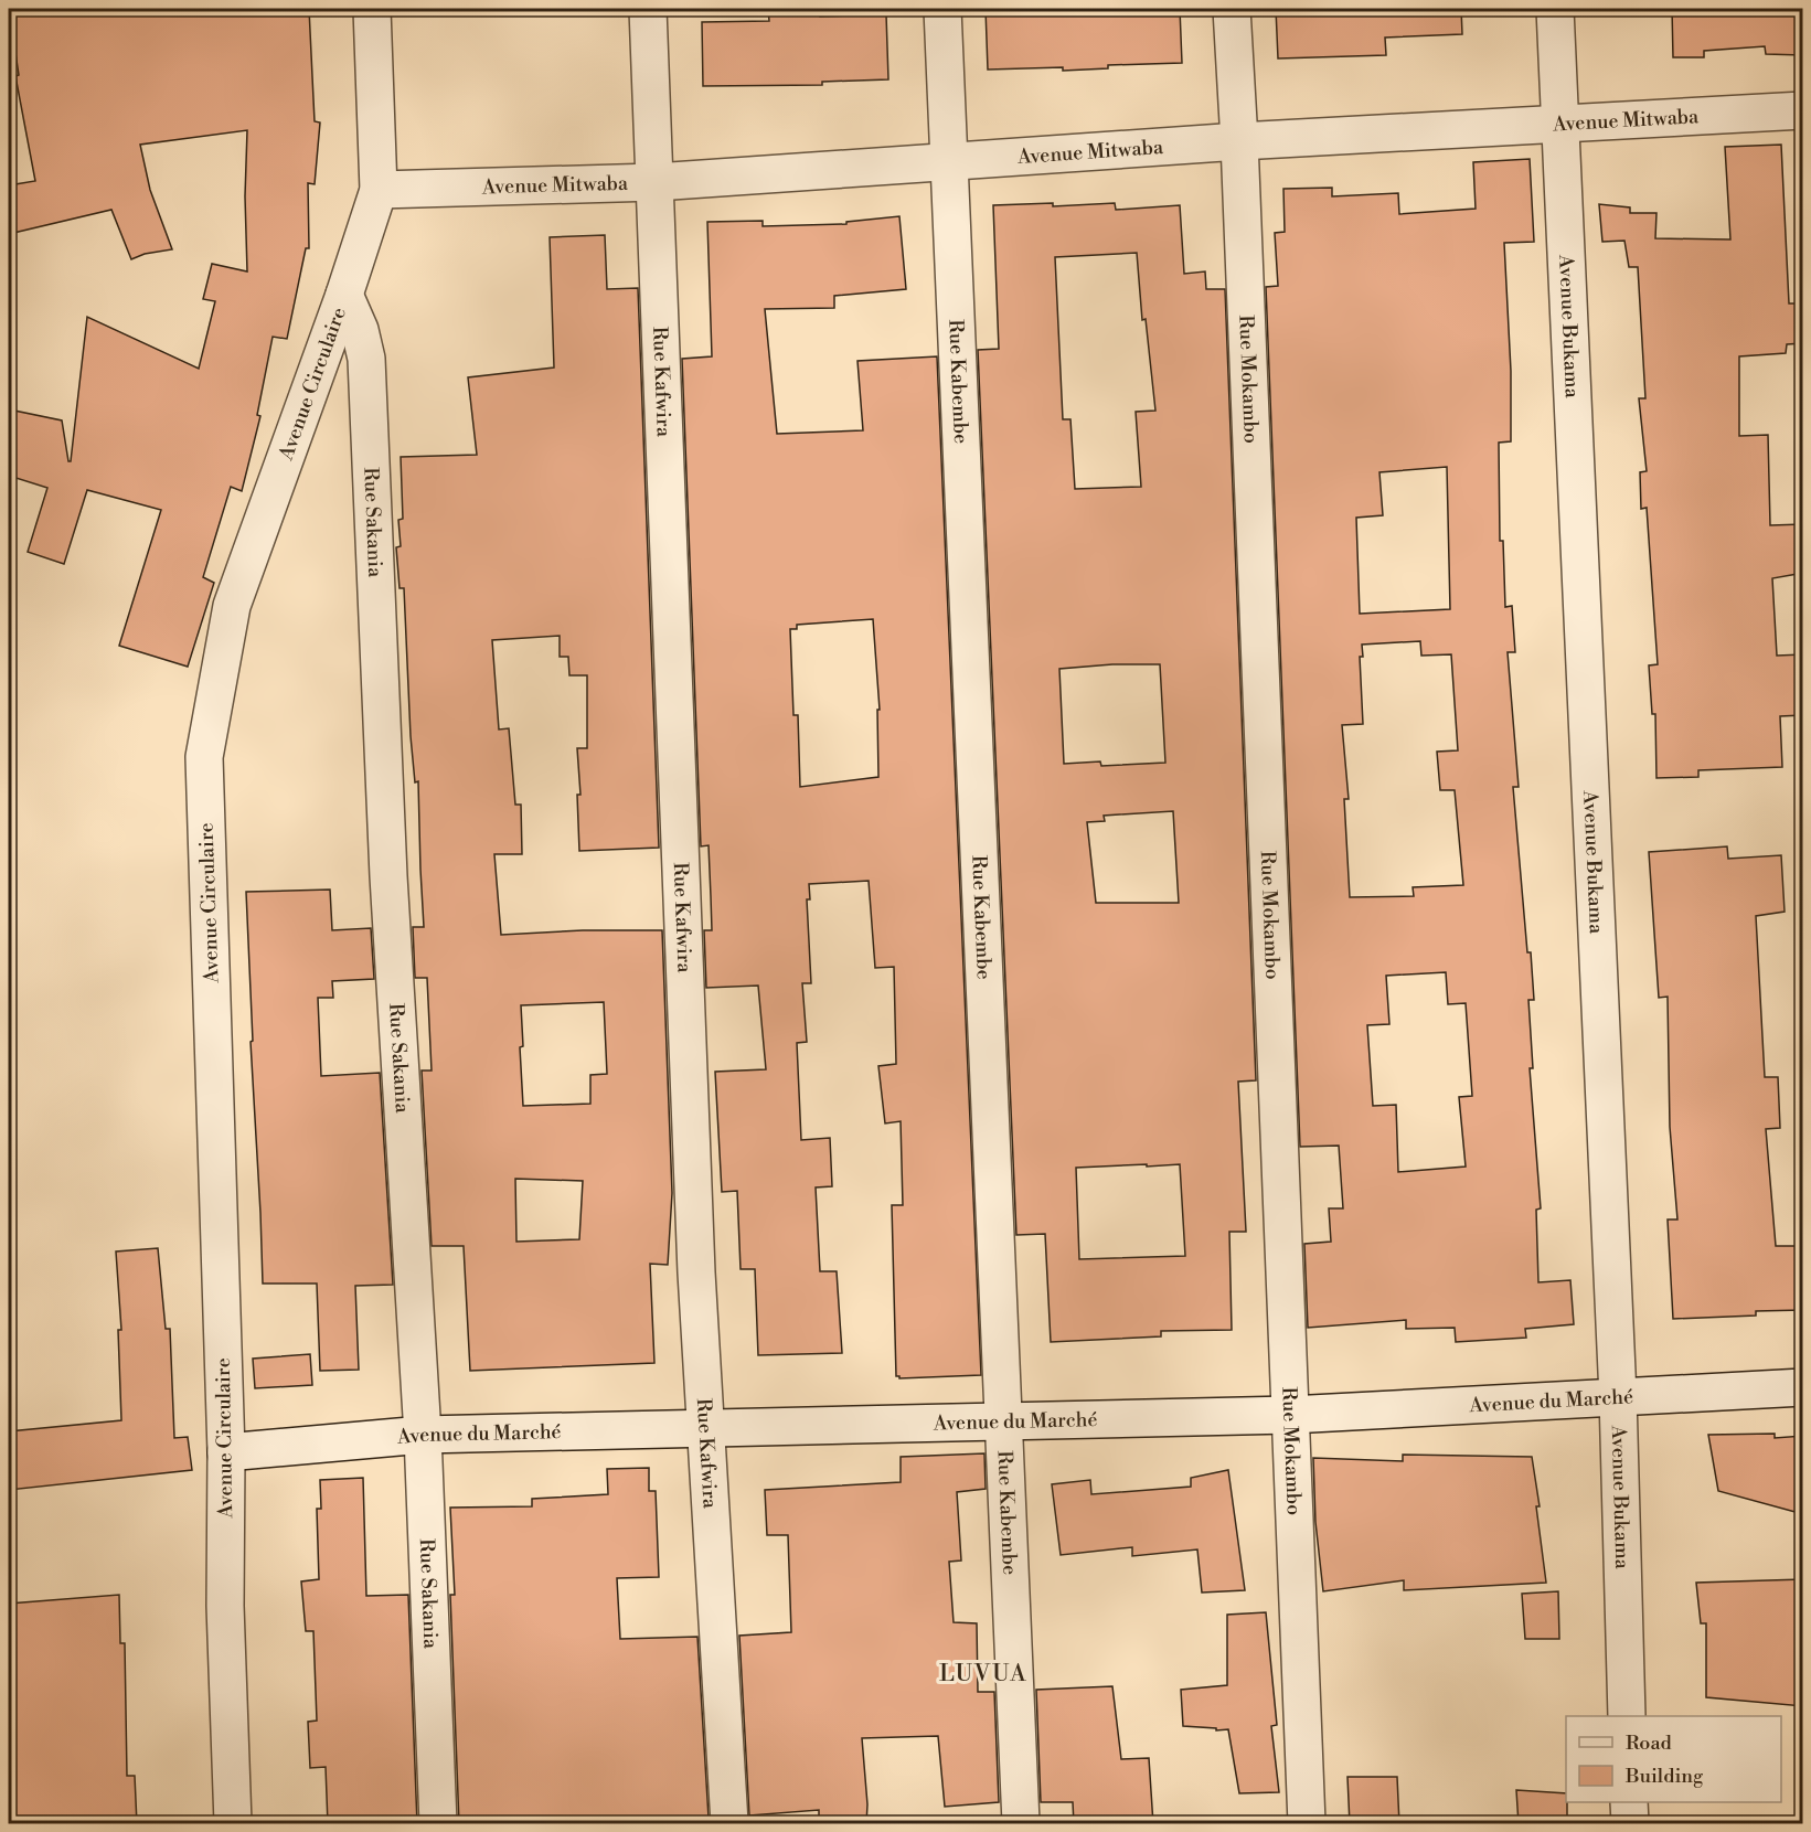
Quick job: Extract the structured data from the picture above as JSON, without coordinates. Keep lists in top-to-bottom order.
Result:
{
  "streets": {
    "street": [
      "Avenue Mitwaba",
      "Avenue Bukama",
      "Rue Kabembe",
      "Rue Mokambo",
      "Rue Kafwira",
      "Avenue Circulaire",
      "Rue Sakania",
      "Avenue du Marché"
    ]
  },
  "crossings": [
    ["Avenue Mitwaba", "Avenue Bukama"],
    ["Avenue Mitwaba", "Rue Kabembe"],
    ["Avenue Mitwaba", "Rue Mokambo"],
    ["Avenue Mitwaba", "Rue Kafwira"],
    ["Avenue Mitwaba", "Avenue Circulaire"],
    ["Avenue Bukama", "Avenue du Marché"],
    ["Rue Kabembe", "Avenue du Marché"],
    ["Rue Mokambo", "Avenue du Marché"],
    ["Rue Kafwira", "Avenue du Marché"],
    ["Avenue Circulaire", "Rue Sakania"],
    ["Avenue Circulaire", "Avenue du Marché"],
    ["Rue Sakania", "Avenue du Marché"]
  ],
  "districts": ["LUVUA"],
  "legend": ["Road", "Building"]
}
